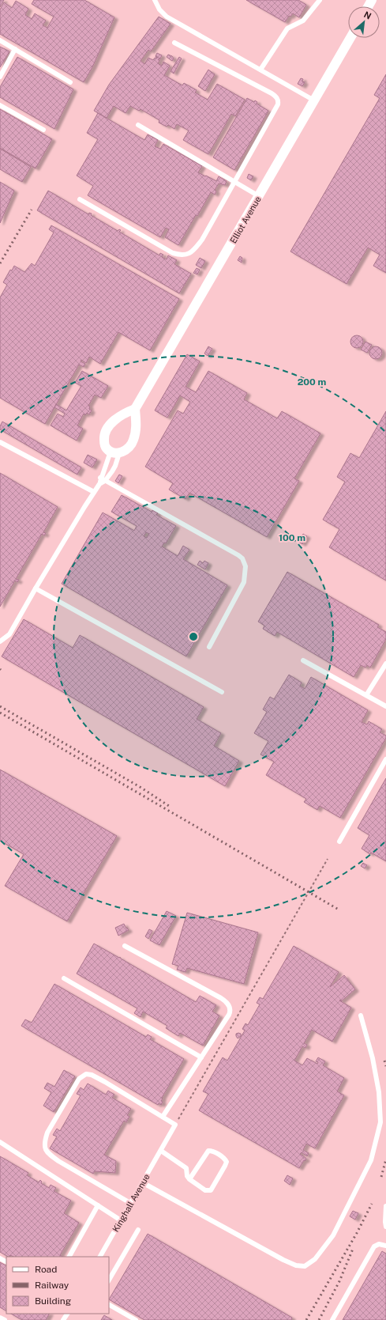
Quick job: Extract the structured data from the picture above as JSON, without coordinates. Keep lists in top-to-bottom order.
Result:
{
  "streets": {
    "street": ["Elliot Avenue"],
    "lane": ["Kinghall Avenue"]
  },
  "legend": ["Road", "Railway", "Building"],
  "north": "top right",
  "rings": ["200 m", "100 m"]
}
